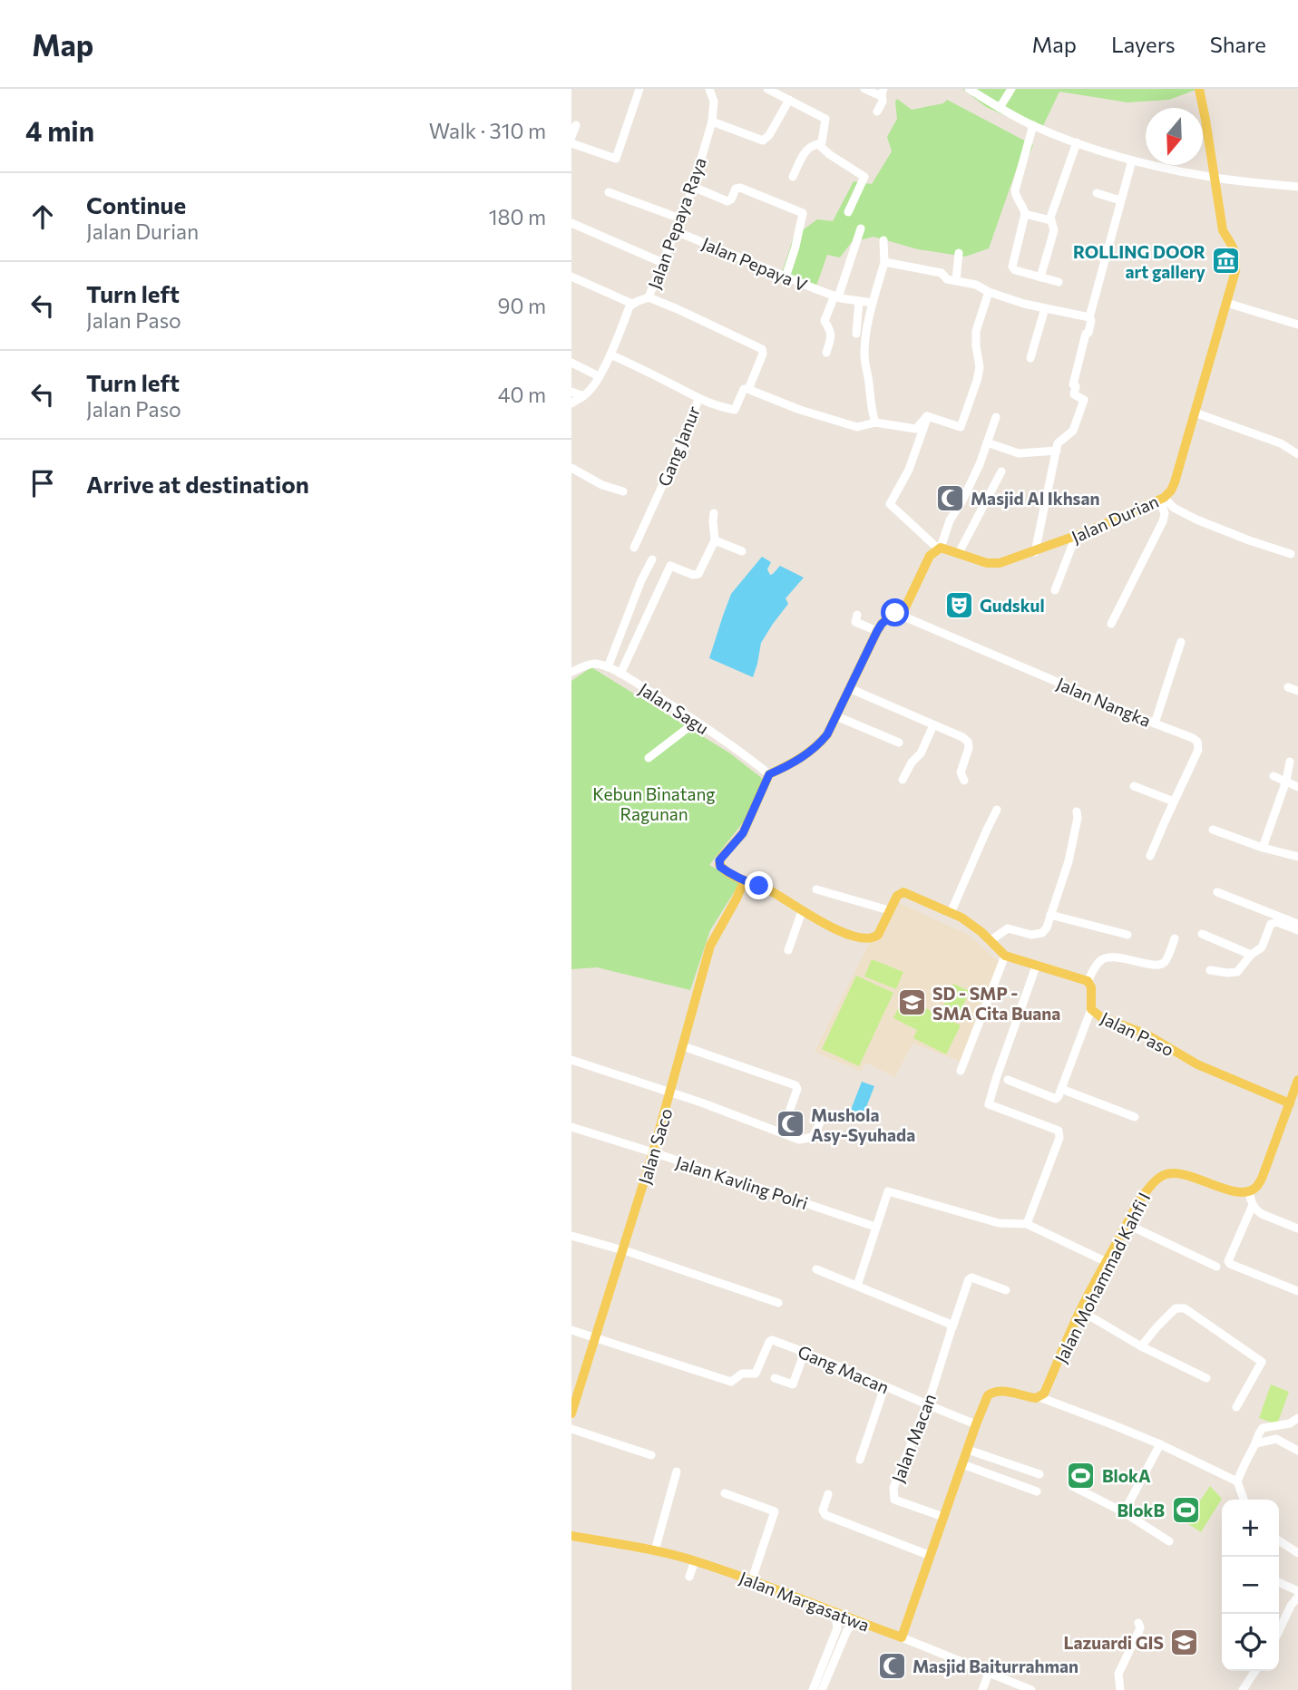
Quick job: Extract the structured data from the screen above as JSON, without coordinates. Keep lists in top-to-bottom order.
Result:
{
  "streets": {
    "main road": [
      "Jalan Durian",
      "Jalan Paso",
      "Jalan Saco",
      "Jalan Mohammad Kahfi I",
      "Jalan Margasatwa"
    ],
    "street": [
      "Jalan Pepaya Raya",
      "Jalan Pepaya V",
      "Gang Janur",
      "Jalan Nangka",
      "Jalan Sagu",
      "Jalan Kavling Polri",
      "Gang Macan",
      "Jalan Macan"
    ]
  },
  "crossings": [
    ["Jalan Pepaya Raya", "Jalan Pepaya V"],
    ["Jalan Pepaya Raya", "Gang Janur"],
    ["Jalan Saco", "Jalan Kavling Polri"],
    ["Jalan Saco", "Gang Macan"],
    ["Gang Macan", "Jalan Macan"]
  ],
  "parks": ["Kebun Binatang Ragunan"],
  "places": {
    "museum": ["ROLLING DOOR art gallery"],
    "mosque": ["Masjid Al Ikhsan", "Mushola Asy-Syuhada", "Masjid Baiturrahman"],
    "theatre": ["Gudskul"],
    "school or university": ["SD - SMP - SMA Cita Buana", "Lazuardi GIS"],
    "sports": ["BlokA", "BlokB"]
  },
  "north": "bottom",
  "page": {
    "header": "Map",
    "nav": ["Map", "Layers", "Share"],
    "heading": ["4 min", "Walk · 310 m"],
    "list": [
      ["Continue", "Jalan Durian", "180 m"],
      ["Turn left", "Jalan Paso", "90 m"],
      ["Turn left", "Jalan Paso", "40 m"],
      "Arrive at destination"
    ],
    "map_buttons": ["+", "−"]
  }
}
